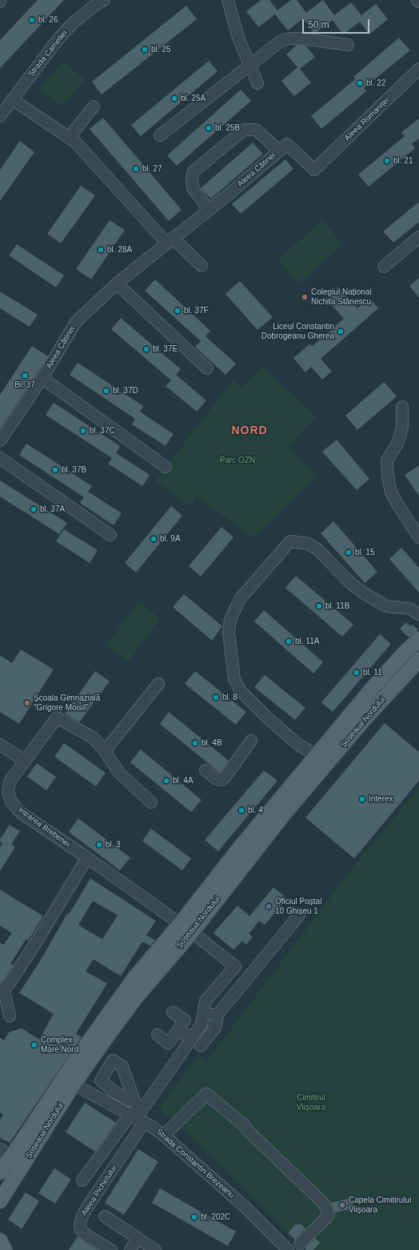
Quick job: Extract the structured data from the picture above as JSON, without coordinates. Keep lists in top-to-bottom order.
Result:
{
  "streets": {
    "main road": ["Șoseaua Nordului"],
    "street": [
      "Strada Cameliei",
      "Aleea Romaniței",
      "Aleea Cătinei",
      "Intrarea Brebenei",
      "Strada Constantin Brezeanu",
      "Aleea Pichetului"
    ]
  },
  "crossings": [
    ["Aleea Romaniței", "Aleea Cătinei"],
    ["Șoseaua Nordului", "Intrarea Brebenei"],
    ["Șoseaua Nordului", "Strada Constantin Brezeanu"],
    ["Strada Constantin Brezeanu", "Aleea Pichetului"]
  ],
  "districts": ["NORD"],
  "parks": ["Parc OZN", "Cimitirul Viișoara"],
  "places": [
    "bl. 26",
    "bl. 25",
    "bl. 22",
    "bl. 25A",
    "bl. 25B",
    "bl. 21",
    "bl. 27",
    "bl. 28A",
    "Colegiul Național Nichita Stănescu",
    "bl. 37F",
    "Liceul Constantin Dobrogeanu Gherea",
    "bl. 37E",
    "Bl. 37",
    "bl. 37D",
    "bl. 37C",
    "bl. 37B",
    "bl. 37A",
    "bl. 9A",
    "bl. 15",
    "bl. 11B",
    "bl. 11A",
    "bl. 11",
    "bl. 8",
    "Școala Gimnazială \"Grigore Moisil\"",
    "bl. 4B",
    "bl. 4A",
    "Interex",
    "bl. 4",
    "bl. 3",
    "Oficiul Poștal 10 Ghișeu 1",
    "Complex Mare Nord",
    "Capela Cimitirului Viișoara",
    "bl. 202C"
  ],
  "scale_bar": "50 m"
}
